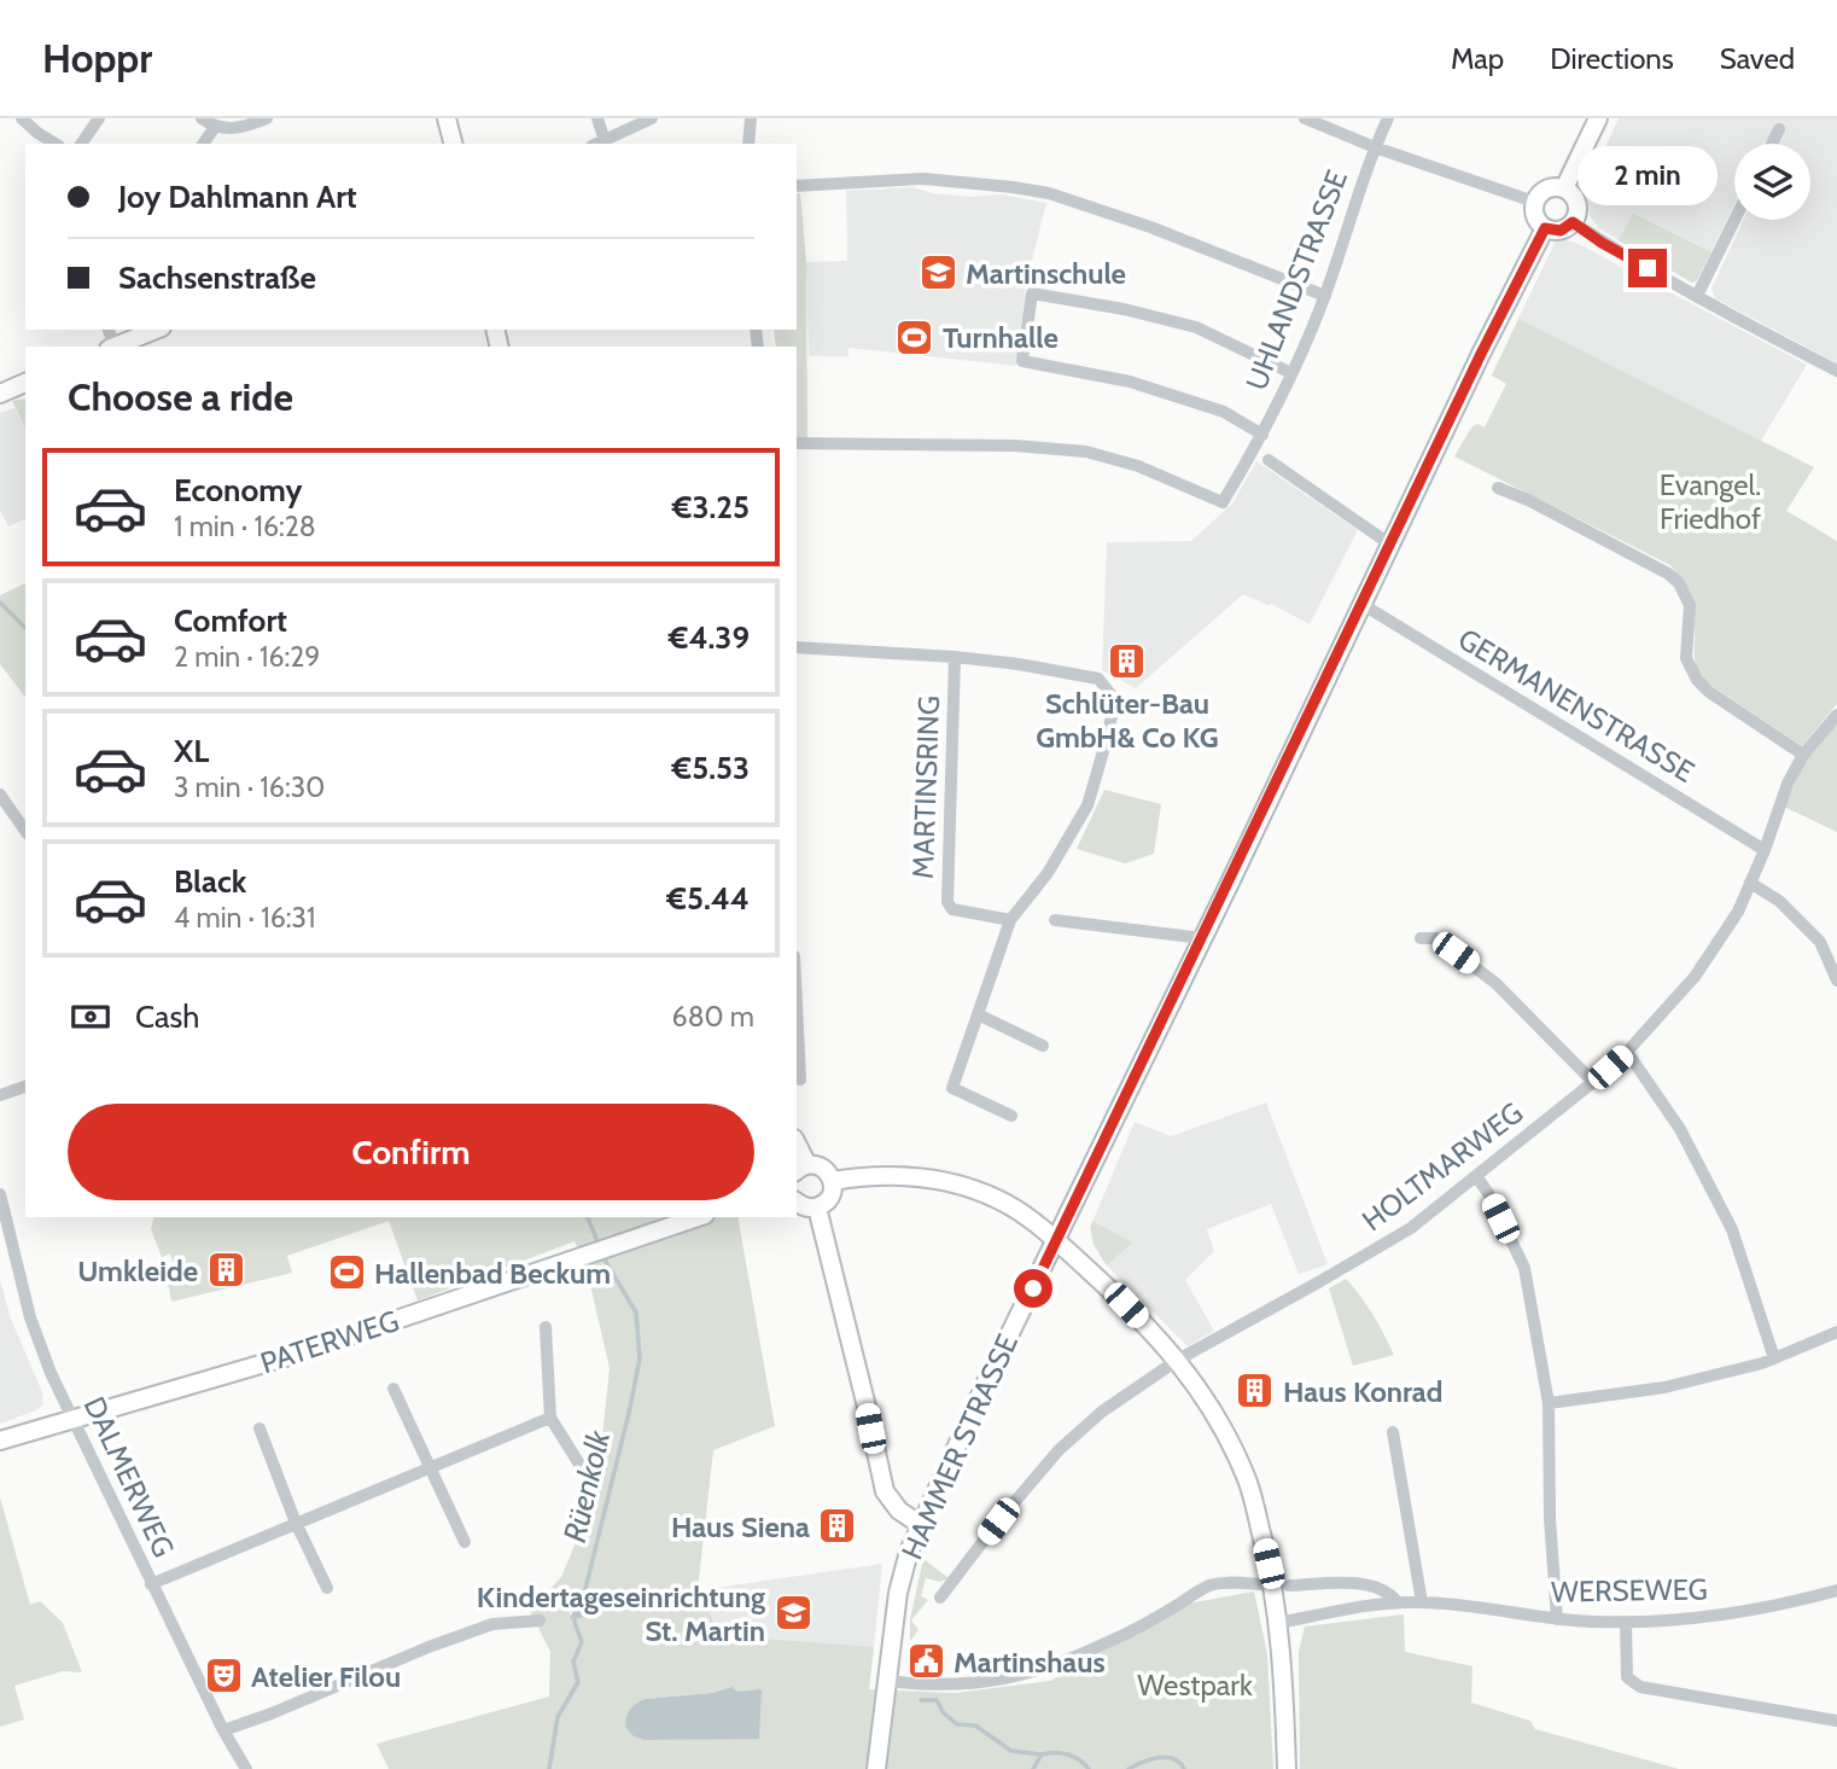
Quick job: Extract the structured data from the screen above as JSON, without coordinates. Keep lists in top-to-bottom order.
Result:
{
  "streets": {
    "main road": ["PATERWEG", "HAMMER STRASSE"],
    "street": [
      "UHLANDSTRASSE",
      "GERMANENSTRASSE",
      "MARTINSRING",
      "HOLTMARWEG",
      "DALMERWEG",
      "WERSEWEG"
    ]
  },
  "crossings": [
    ["GERMANENSTRASSE", "HOLTMARWEG"],
    ["GERMANENSTRASSE", "HAMMER STRASSE"],
    ["PATERWEG", "DALMERWEG"]
  ],
  "water": ["Rüenkolk"],
  "parks": ["Evangel. Friedhof", "Westpark"],
  "places": {
    "school or university": ["Martinschule", "Kindertageseinrichtung St. Martin"],
    "sports": ["Turnhalle", "Hallenbad Beckum"],
    "building": [
      "Schlüter-Bau GmbH& Co KG",
      "Umkleide",
      "Haus Konrad",
      "Haus Siena"
    ],
    "public building": ["Martinshaus"],
    "theatre": ["Atelier Filou"]
  },
  "page": {
    "header": "Hoppr",
    "nav": ["Map", "Directions", "Saved"],
    "banner": ["Joy Dahlmann Art", "Sachsenstraße"],
    "bubble": "2 min",
    "heading": "Choose a ride",
    "list": [
      {
        "name": "Economy",
        "note": "1 min · 16:28",
        "value": "€3.25"
      },
      {
        "name": "Comfort",
        "note": "2 min · 16:29",
        "value": "€4.39"
      },
      {
        "name": "XL",
        "note": "3 min · 16:30",
        "value": "€5.53"
      },
      {
        "name": "Black",
        "note": "4 min · 16:31",
        "value": "€5.44"
      }
    ],
    "pay": ["Cash", "680 m"],
    "buttons": "Confirm"
  }
}
